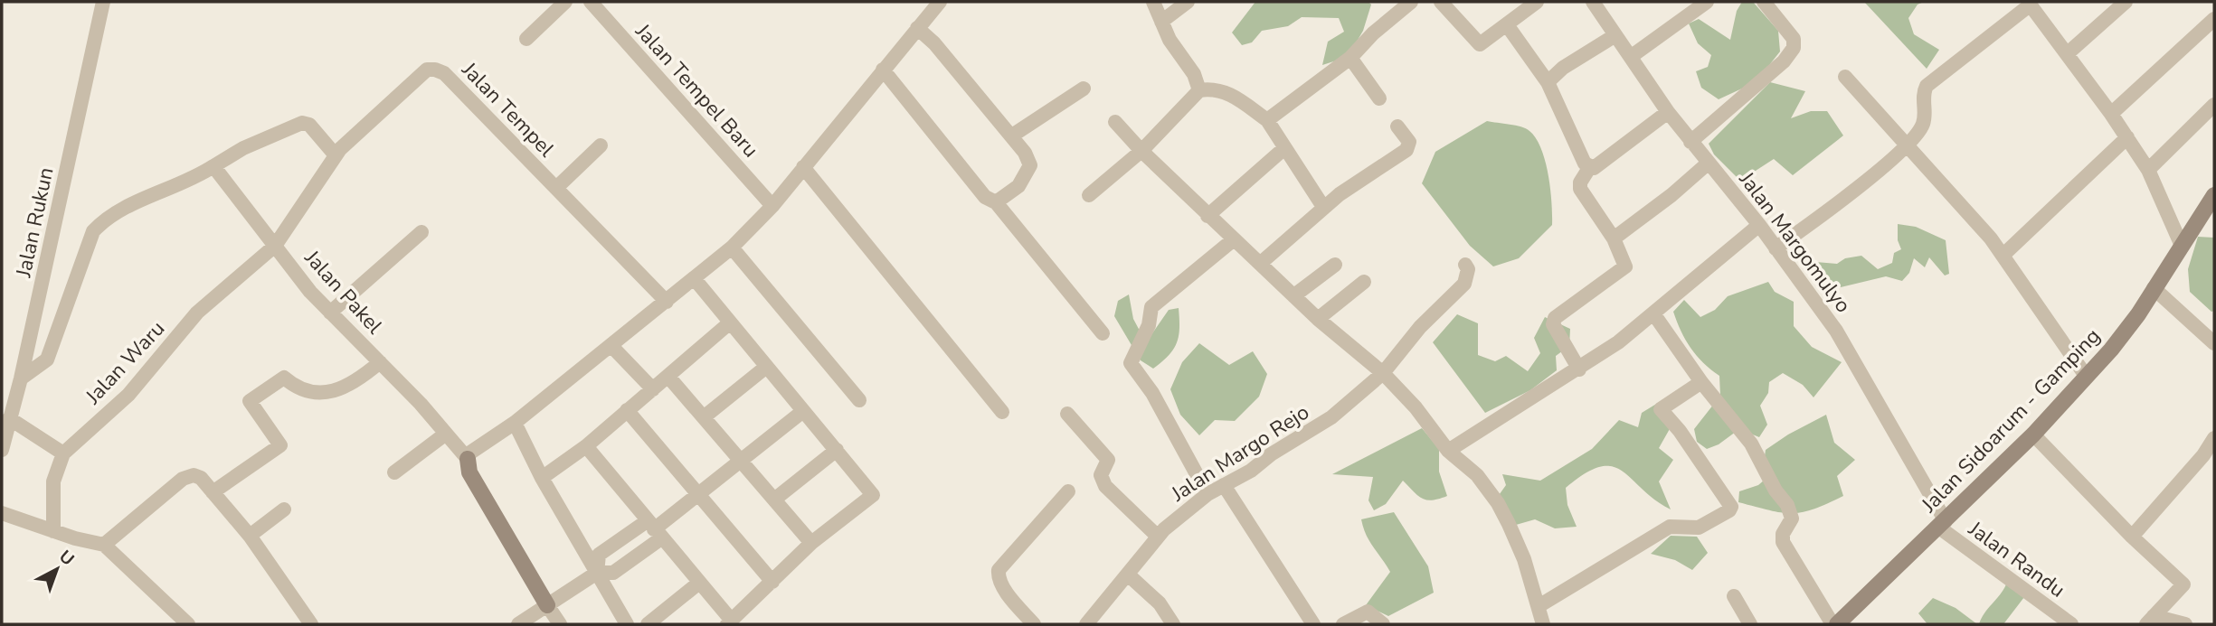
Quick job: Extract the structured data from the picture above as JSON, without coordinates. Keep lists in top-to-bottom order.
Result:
{
  "streets": {
    "main road": ["Jalan Sidoarum - Gamping"],
    "street": [
      "Jalan Tempel Baru",
      "Jalan Tempel",
      "Jalan Rukun",
      "Jalan Margomulyo",
      "Jalan Pakel",
      "Jalan Waru",
      "Jalan Margo Rejo",
      "Jalan Randu"
    ]
  },
  "crossings": [
    ["Jalan Tempel", "Jalan Pakel"],
    ["Jalan Tempel", "Jalan Waru"],
    ["Jalan Margomulyo", "Jalan Sidoarum - Gamping"],
    ["Jalan Margomulyo", "Jalan Randu"],
    ["Jalan Pakel", "Jalan Waru"],
    ["Jalan Sidoarum - Gamping", "Jalan Randu"]
  ],
  "north": "top right"
}
